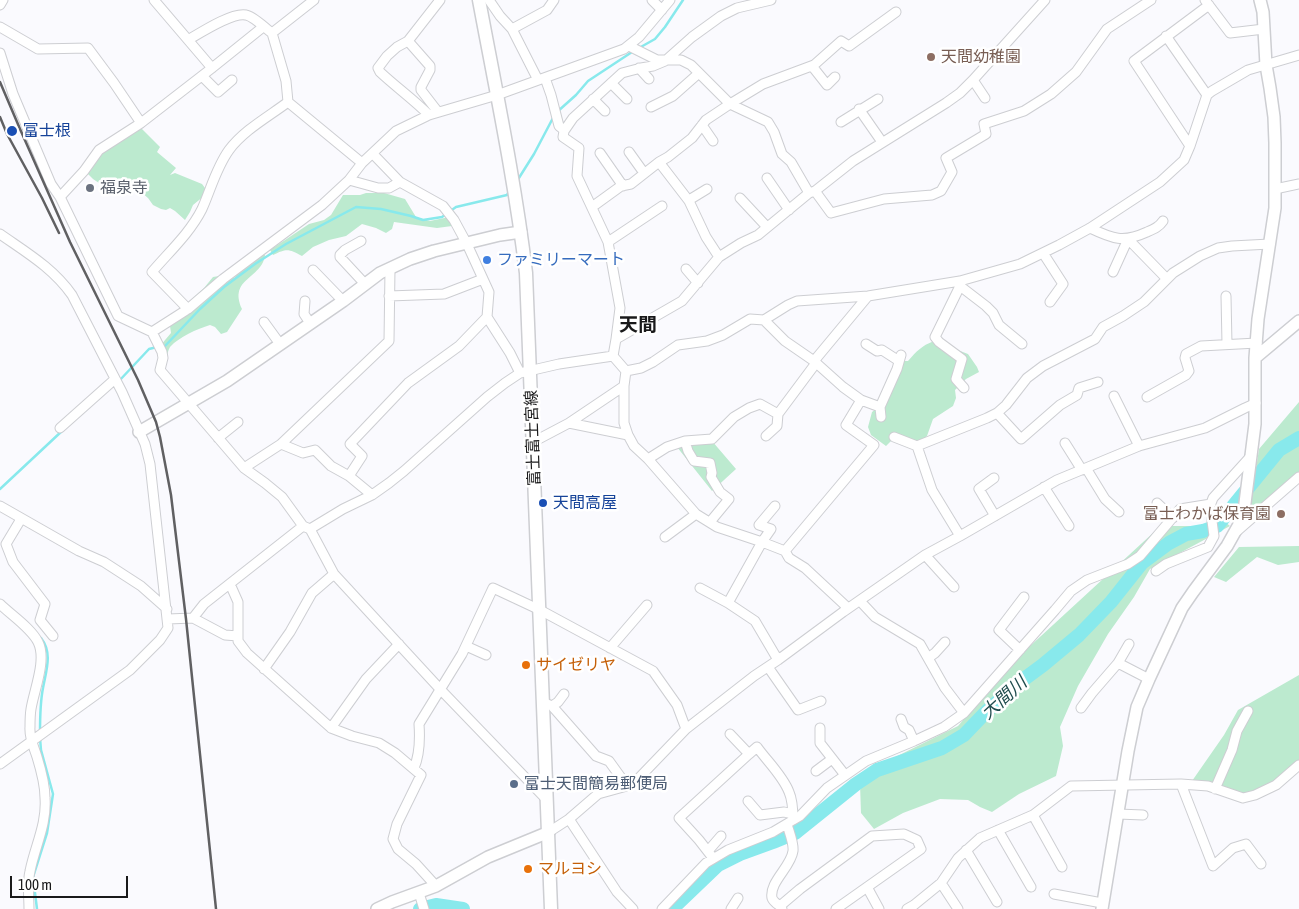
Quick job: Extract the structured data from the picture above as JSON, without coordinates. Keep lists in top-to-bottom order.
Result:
{
  "streets": {
    "main road": ["富士富士宮線"]
  },
  "districts": ["天間"],
  "water": ["大間川"],
  "places": [
    "天間幼稚園",
    "富士根",
    "福泉寺",
    "ファミリーマート",
    "天間高屋",
    "富士わかば保育園",
    "サイゼリヤ",
    "富士天間簡易郵便局",
    "マルヨシ"
  ],
  "scale_bar": "100 m"
}
